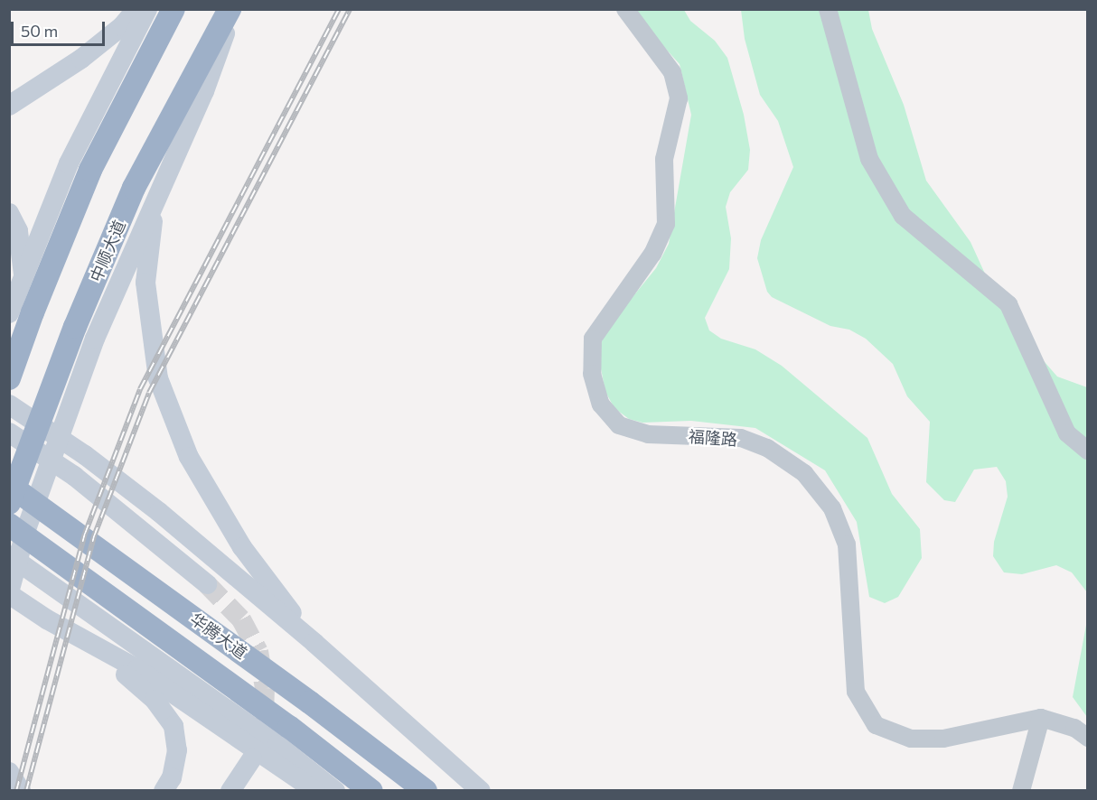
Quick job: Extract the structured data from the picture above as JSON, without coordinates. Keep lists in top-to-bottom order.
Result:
{
  "streets": {
    "highway": ["中顺大道", "华腾大道"],
    "street": ["福隆路"]
  },
  "scale_bar": "50 m"
}
